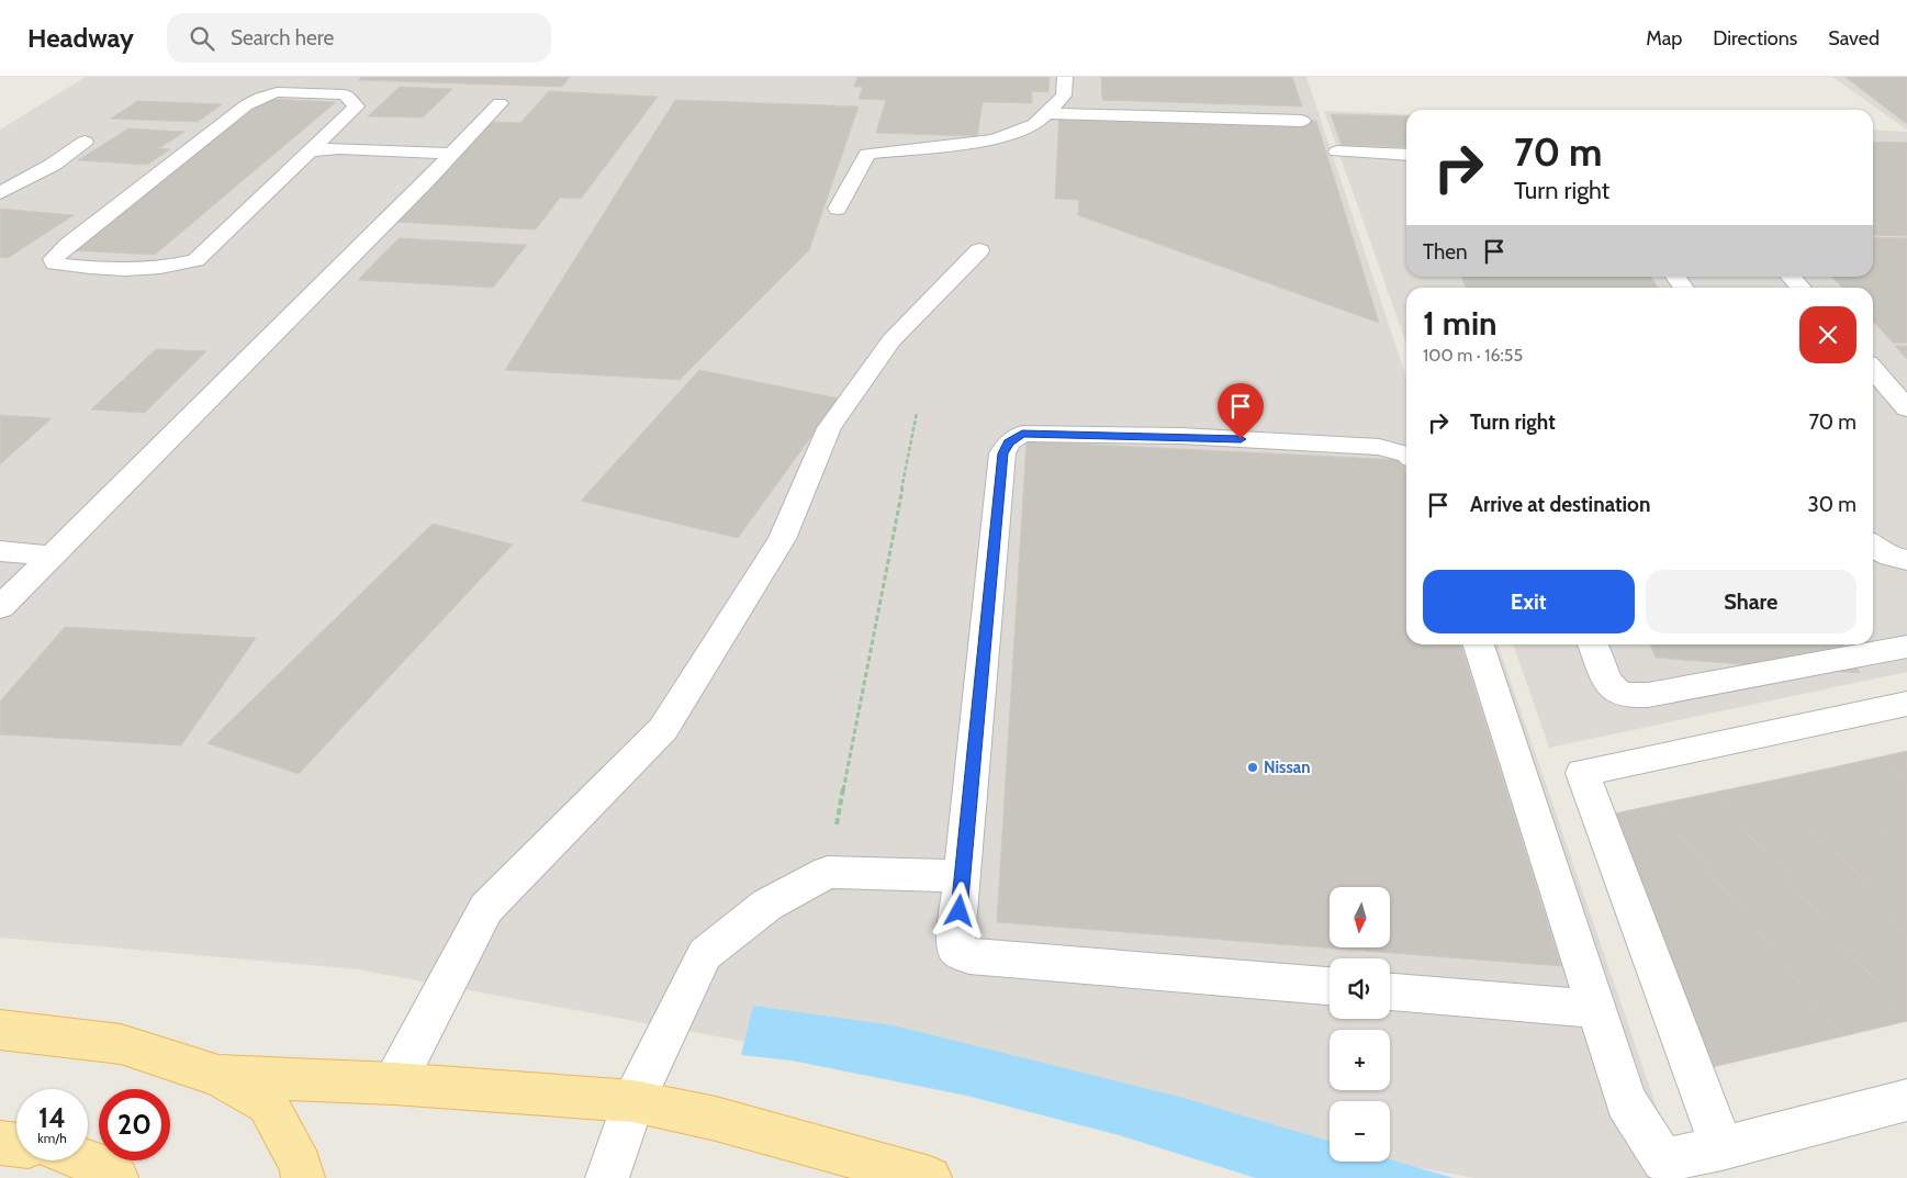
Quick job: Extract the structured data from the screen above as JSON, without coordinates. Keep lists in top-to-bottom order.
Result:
{
  "places": ["Nissan"],
  "north": "bottom",
  "page": {
    "header": "Headway",
    "search": "Search here",
    "nav": ["Map", "Directions", "Saved"],
    "turn": ["70 m", "Turn right"],
    "then": "Then",
    "heading": ["1 min", "100 m · 16:55"],
    "list": [
      {
        "name": "Turn right",
        "value": "70 m"
      },
      {
        "name": "Arrive at destination",
        "value": "30 m"
      }
    ],
    "buttons": ["Exit", "Share"],
    "map_buttons": ["+", "−"],
    "speed": "14 km/h",
    "limit": "20"
  }
}
